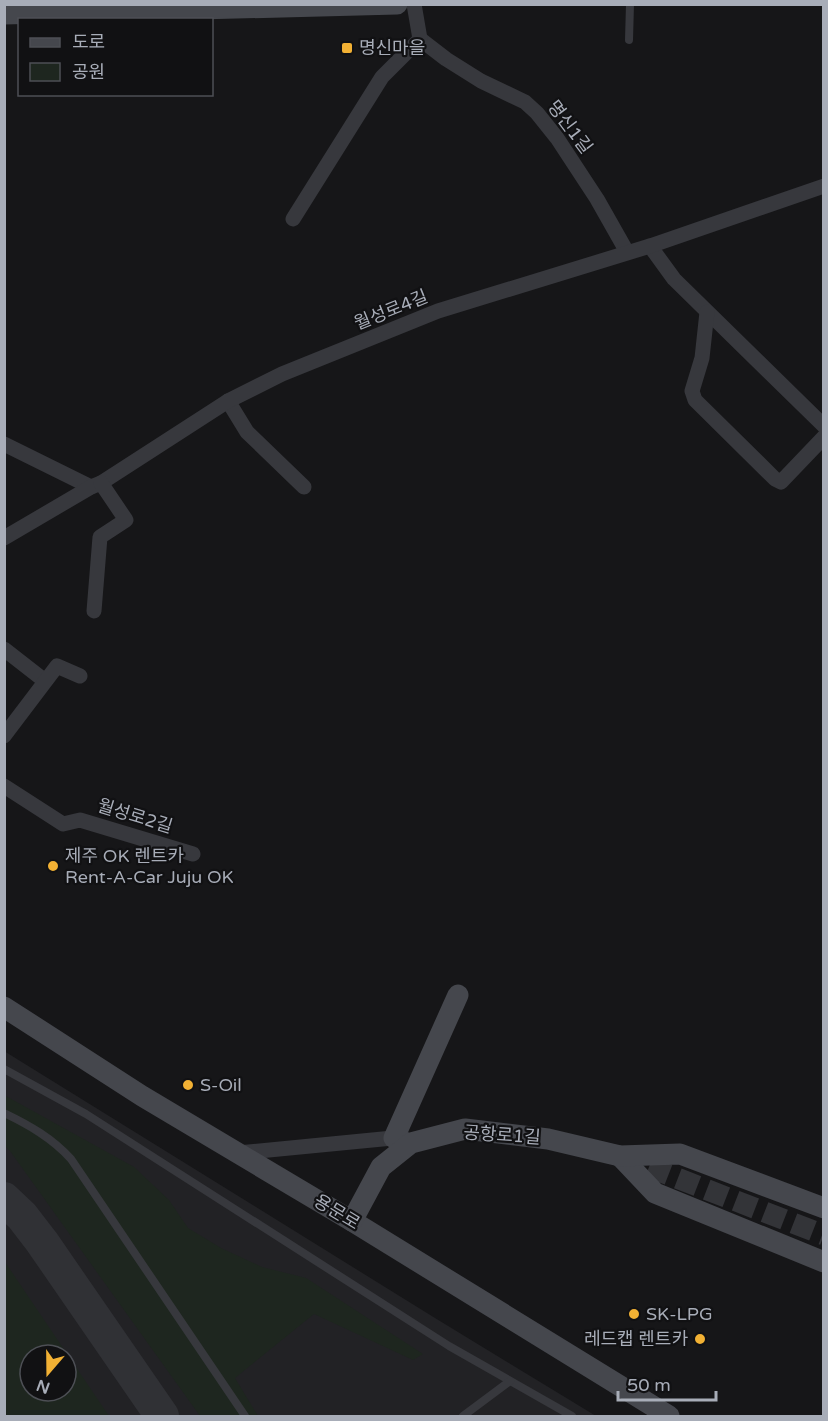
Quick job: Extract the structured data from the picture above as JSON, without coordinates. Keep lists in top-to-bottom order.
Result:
{
  "streets": {
    "street": [
      "명신1길",
      "월성로4길",
      "월성로2길",
      "공항로1길",
      "용문로"
    ]
  },
  "crossings": [
    ["명신1길", "월성로4길"],
    ["공항로1길", "용문로"]
  ],
  "places": {
    "transit": ["명신마을"],
    "other": [
      "제주 OK 렌트카 Rent-A-Car Juju OK",
      "S-Oil",
      "SK-LPG",
      "레드캡 렌트카"
    ]
  },
  "legend": ["도로", "공원"],
  "scale_bar": "50 m",
  "north": "bottom"
}
